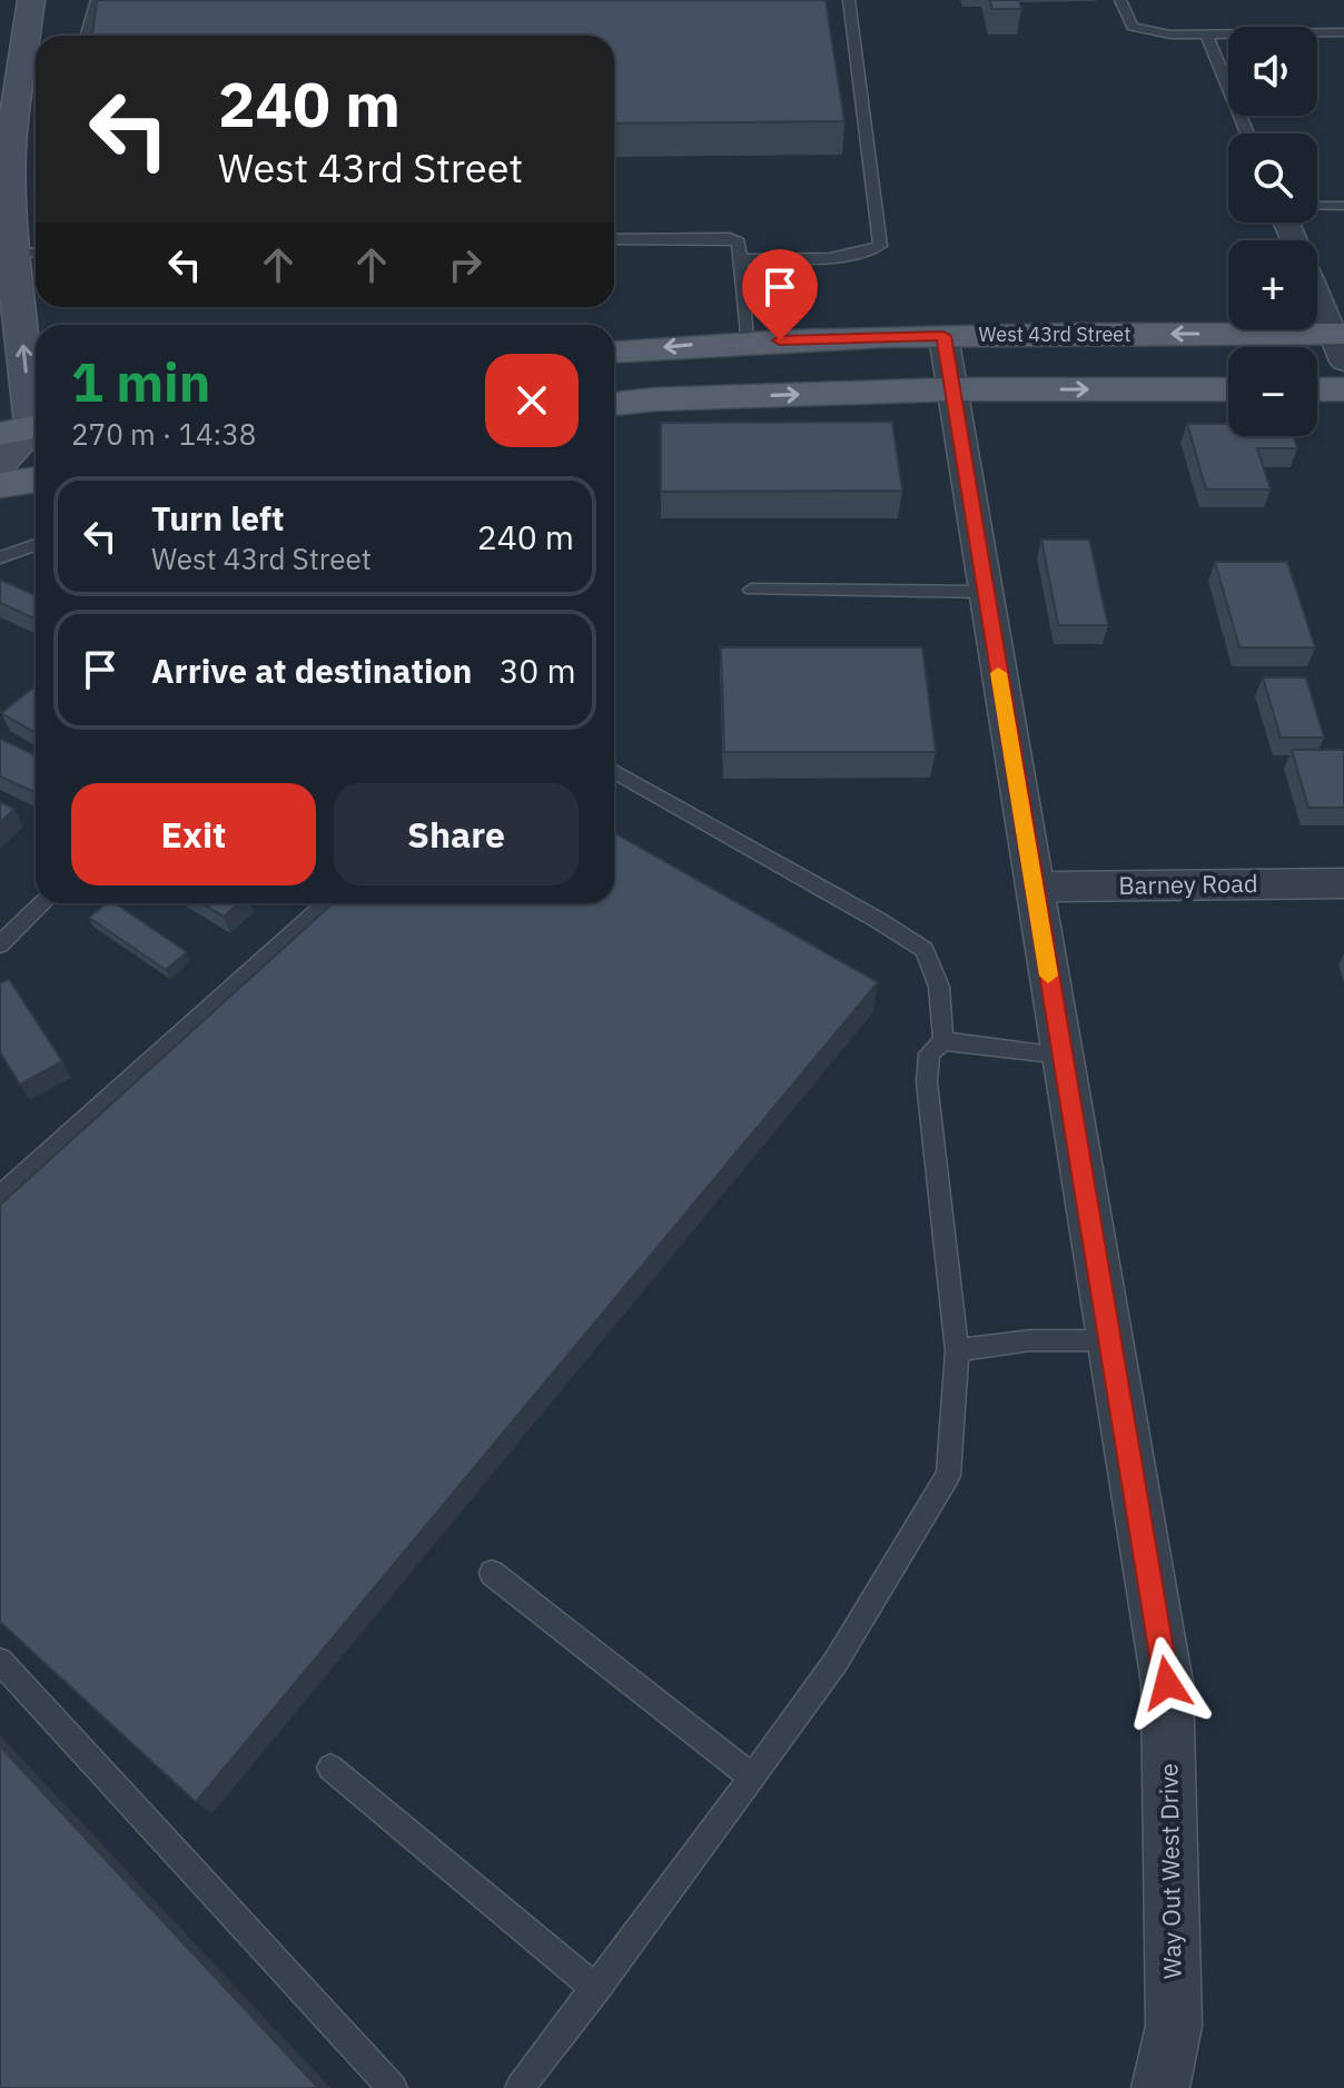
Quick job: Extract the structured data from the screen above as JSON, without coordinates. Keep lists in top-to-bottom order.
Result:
{
  "streets": {
    "main road": ["West 43rd Street"],
    "street": ["Barney Road", "Way Out West Drive"]
  },
  "crossings": [
    ["West 43rd Street", "Way Out West Drive"],
    ["Barney Road", "Way Out West Drive"]
  ],
  "page": {
    "map_buttons": ["+", "−"],
    "turn": ["240 m", "West 43rd Street"],
    "heading": ["1 min", "270 m · 14:38"],
    "list": [
      {
        "name": "Turn left",
        "note": "West 43rd Street",
        "value": "240 m"
      },
      {
        "name": "Arrive at destination",
        "value": "30 m"
      }
    ],
    "buttons": ["Exit", "Share"]
  }
}
